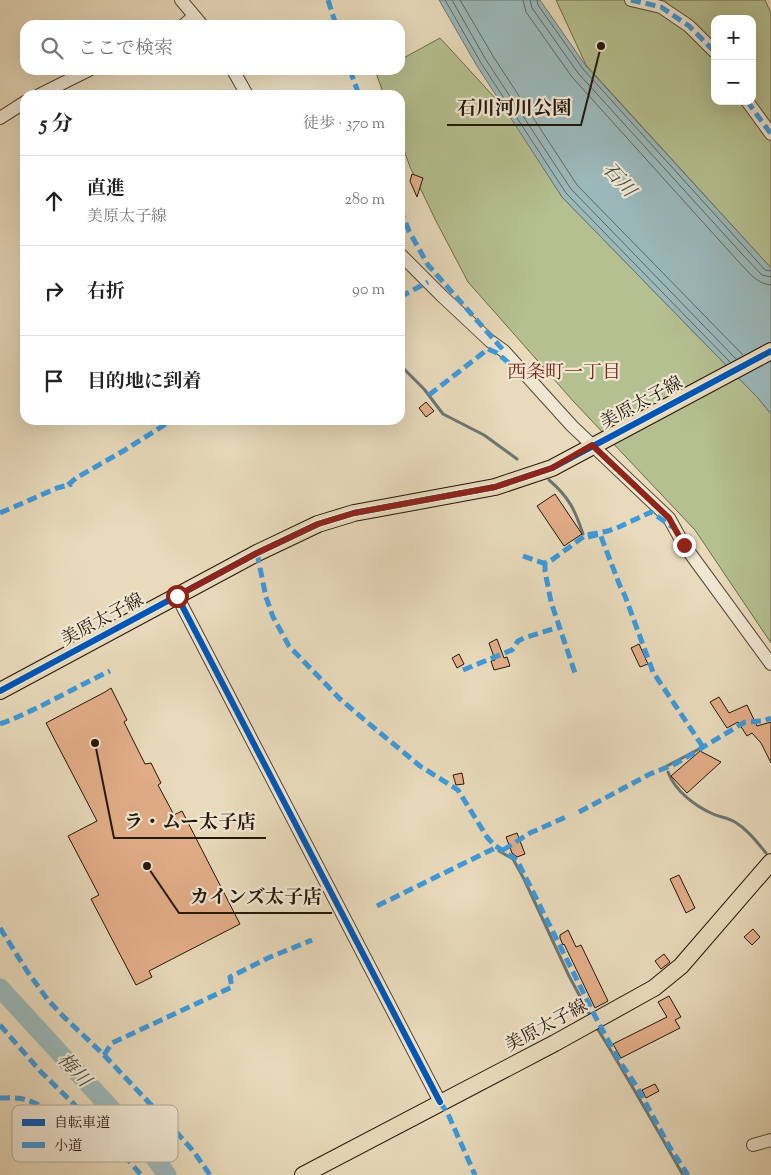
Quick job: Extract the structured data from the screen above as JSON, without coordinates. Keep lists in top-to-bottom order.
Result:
{
  "streets": {
    "main road": ["美原太子線"]
  },
  "districts": ["西条町一丁目"],
  "water": ["石川", "梅川"],
  "places": ["石川河川公園", "ラ・ムー太子店", "カインズ太子店"],
  "legend": ["自転車道", "小道"],
  "page": {
    "map_buttons": ["+", "−"],
    "search": "ここで検索",
    "heading": ["5 分", "徒歩 · 370 m"],
    "list": [
      ["直進", "美原太子線", "280 m"],
      ["右折", "90 m"],
      "目的地に到着"
    ]
  }
}
